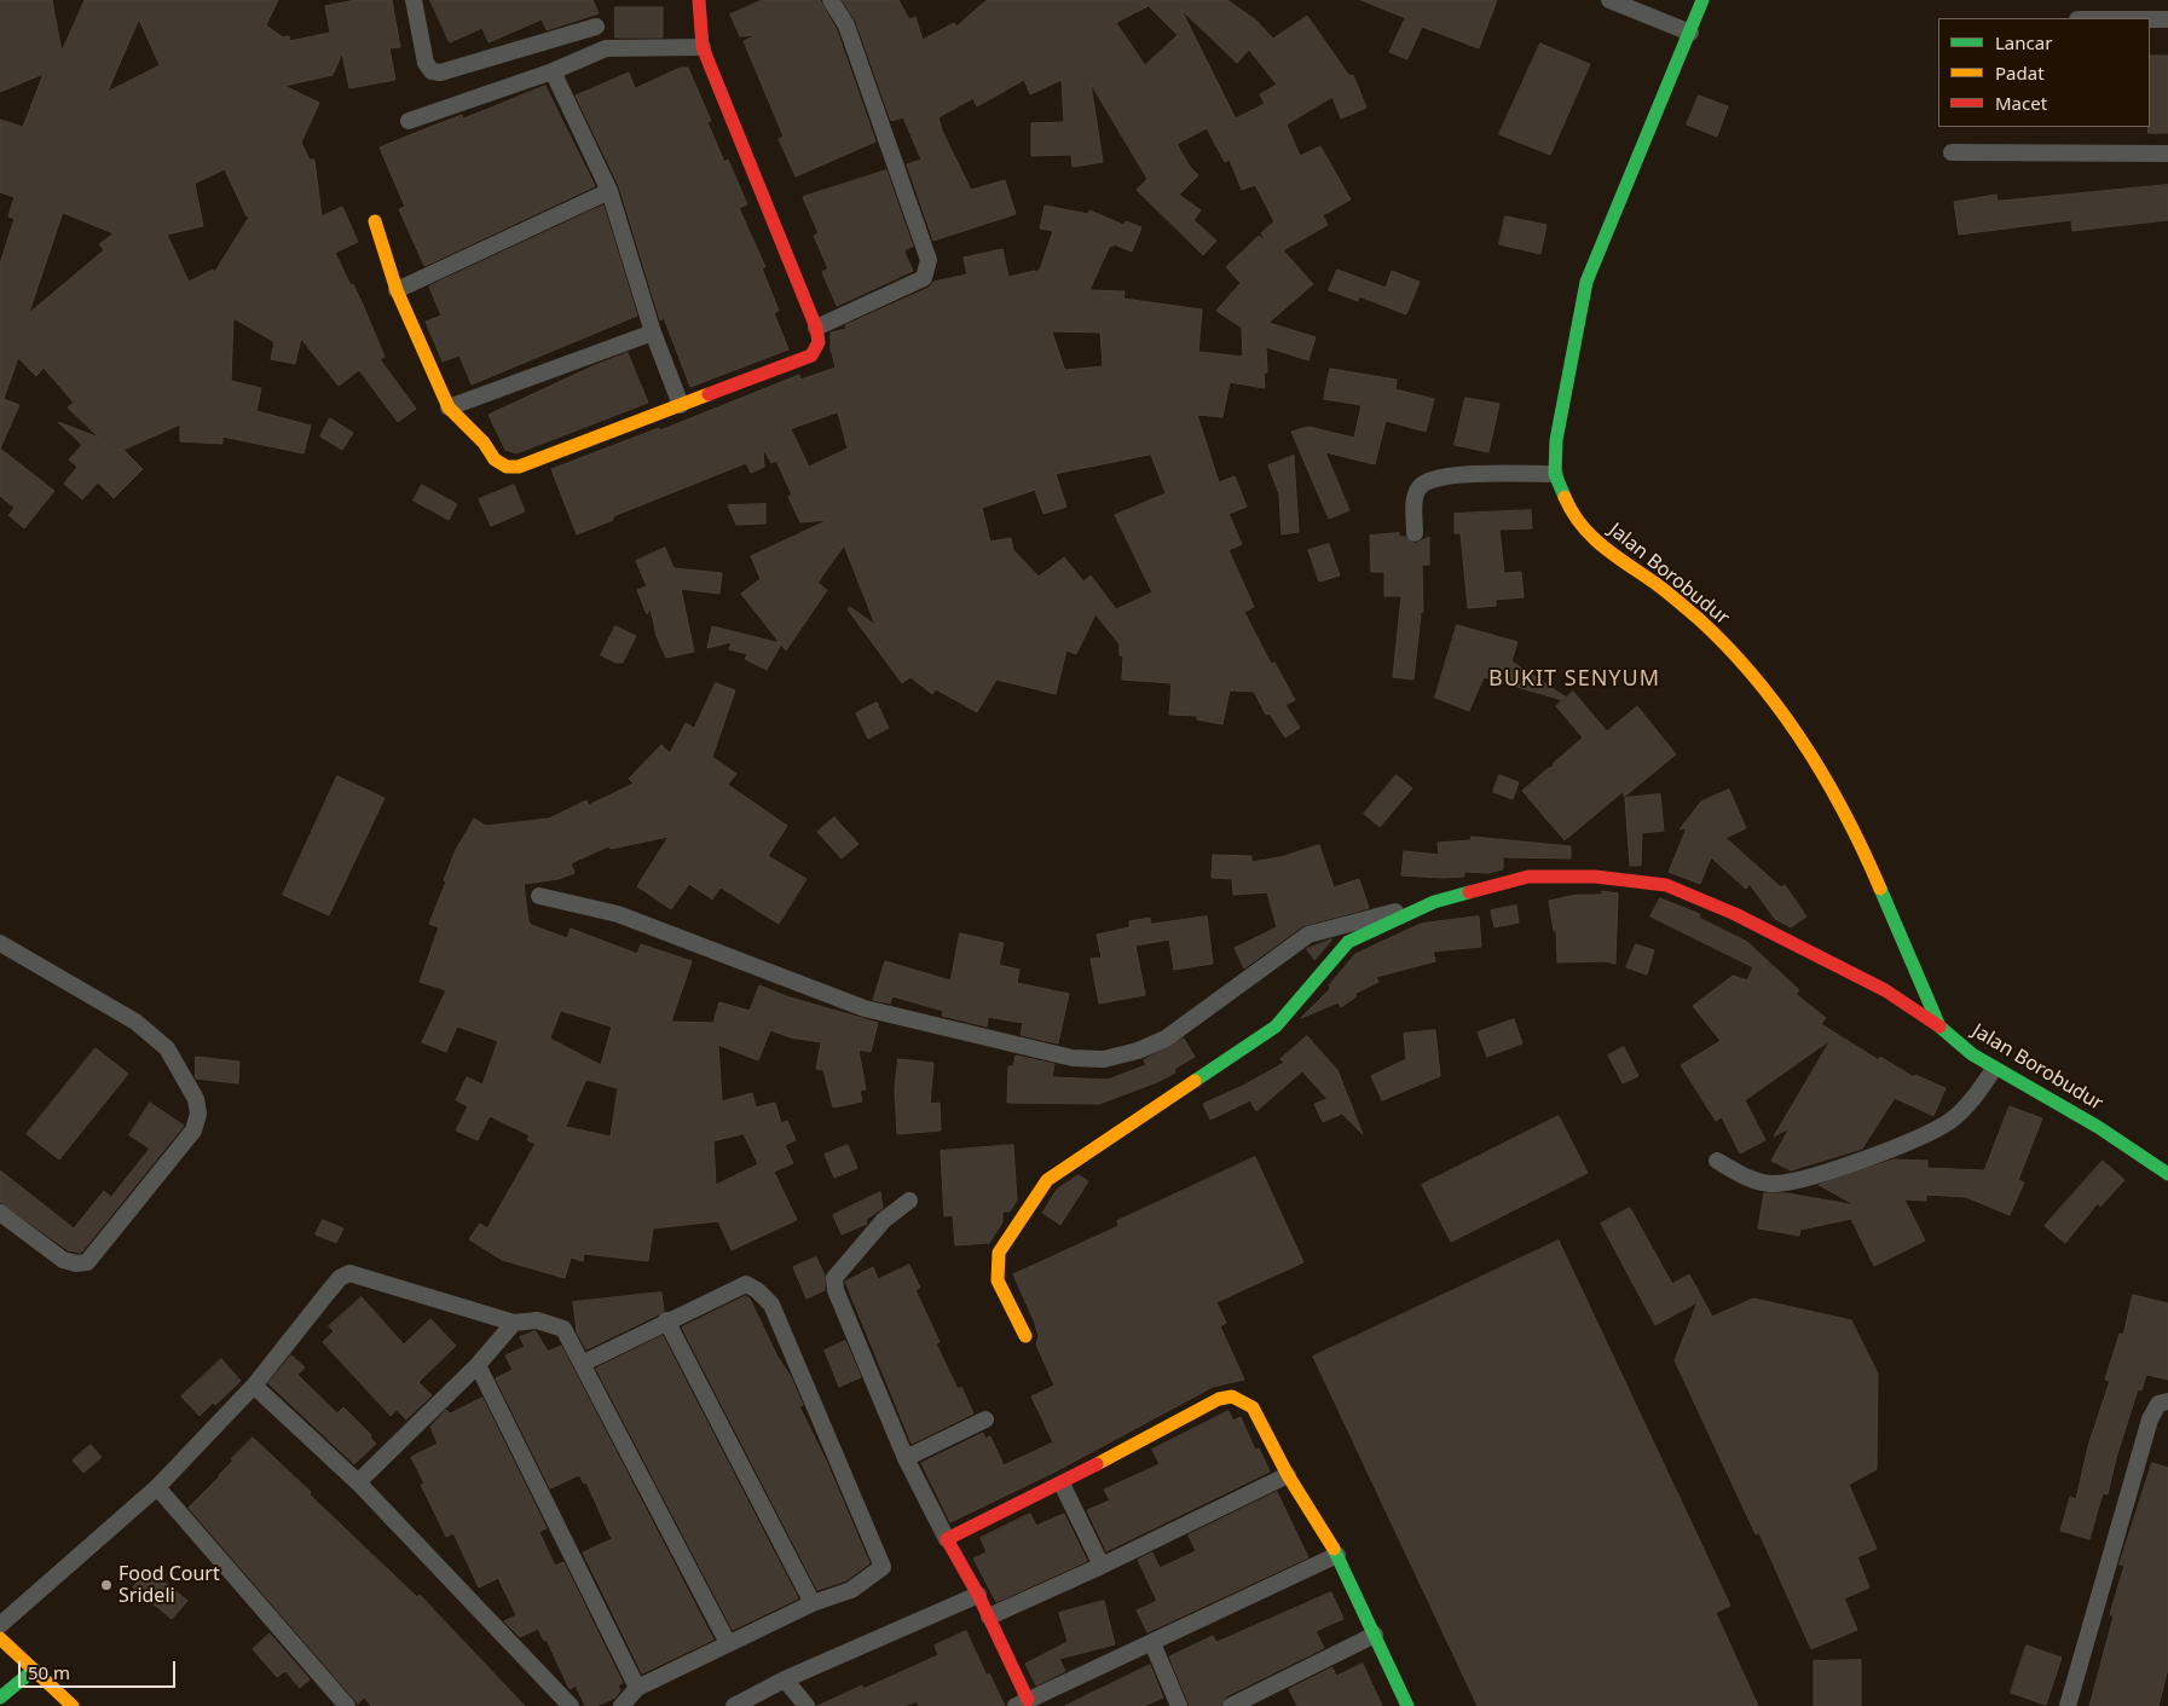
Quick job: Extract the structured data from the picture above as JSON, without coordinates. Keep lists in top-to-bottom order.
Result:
{
  "streets": {
    "street": ["Jalan Borobudur"]
  },
  "districts": ["BUKIT SENYUM"],
  "places": ["Food Court Srideli"],
  "legend": ["Lancar", "Padat", "Macet"],
  "scale_bar": "50 m"
}
